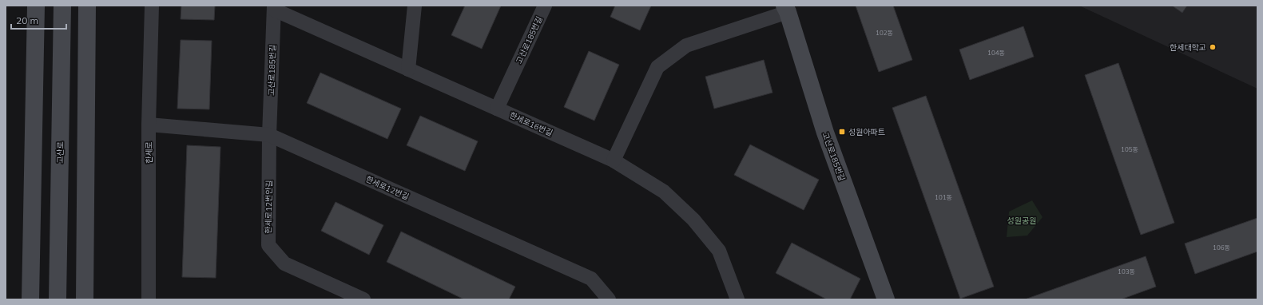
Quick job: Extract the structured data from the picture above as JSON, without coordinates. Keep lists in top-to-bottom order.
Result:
{
  "streets": {
    "street": [
      "고산로185번길",
      "한세로16번길",
      "고산로",
      "한세로",
      "한세로12번길",
      "한세로12번안길"
    ]
  },
  "crossings": [
    ["고산로185번길", "한세로16번길"],
    ["고산로185번길", "한세로12번길"],
    ["고산로185번길", "한세로12번안길"],
    ["한세로", "한세로12번길"],
    ["한세로12번길", "한세로12번안길"]
  ],
  "parks": ["성원공원"],
  "places": {
    "other": ["한세대학교"],
    "transit": ["성원아파트"]
  },
  "house_numbers": [
    "102동",
    "104동",
    "105동",
    "101동",
    "106동",
    "103동"
  ],
  "scale_bar": "20 m"
}
